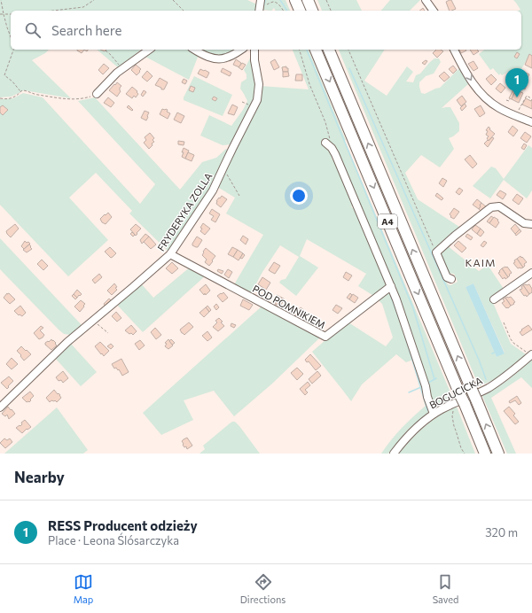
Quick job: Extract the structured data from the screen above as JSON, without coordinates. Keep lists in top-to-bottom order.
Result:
{
  "streets": {
    "highway": ["A4"],
    "street": ["FRYDERYKA ZOLLA", "POD POMNIKIEM", "BOGUCICKA"]
  },
  "crossings": [
    ["FRYDERYKA ZOLLA", "POD POMNIKIEM"]
  ],
  "districts": ["KAIM"],
  "page": {
    "search": "Search here",
    "pins": "1",
    "heading": "Nearby",
    "list": [
      {
        "mark": "1",
        "name": "RESS Producent odzieży",
        "note": "Place · Leona Ślósarczyka",
        "value": "320 m"
      }
    ],
    "nav": ["Map", "Directions", "Saved"]
  }
}
